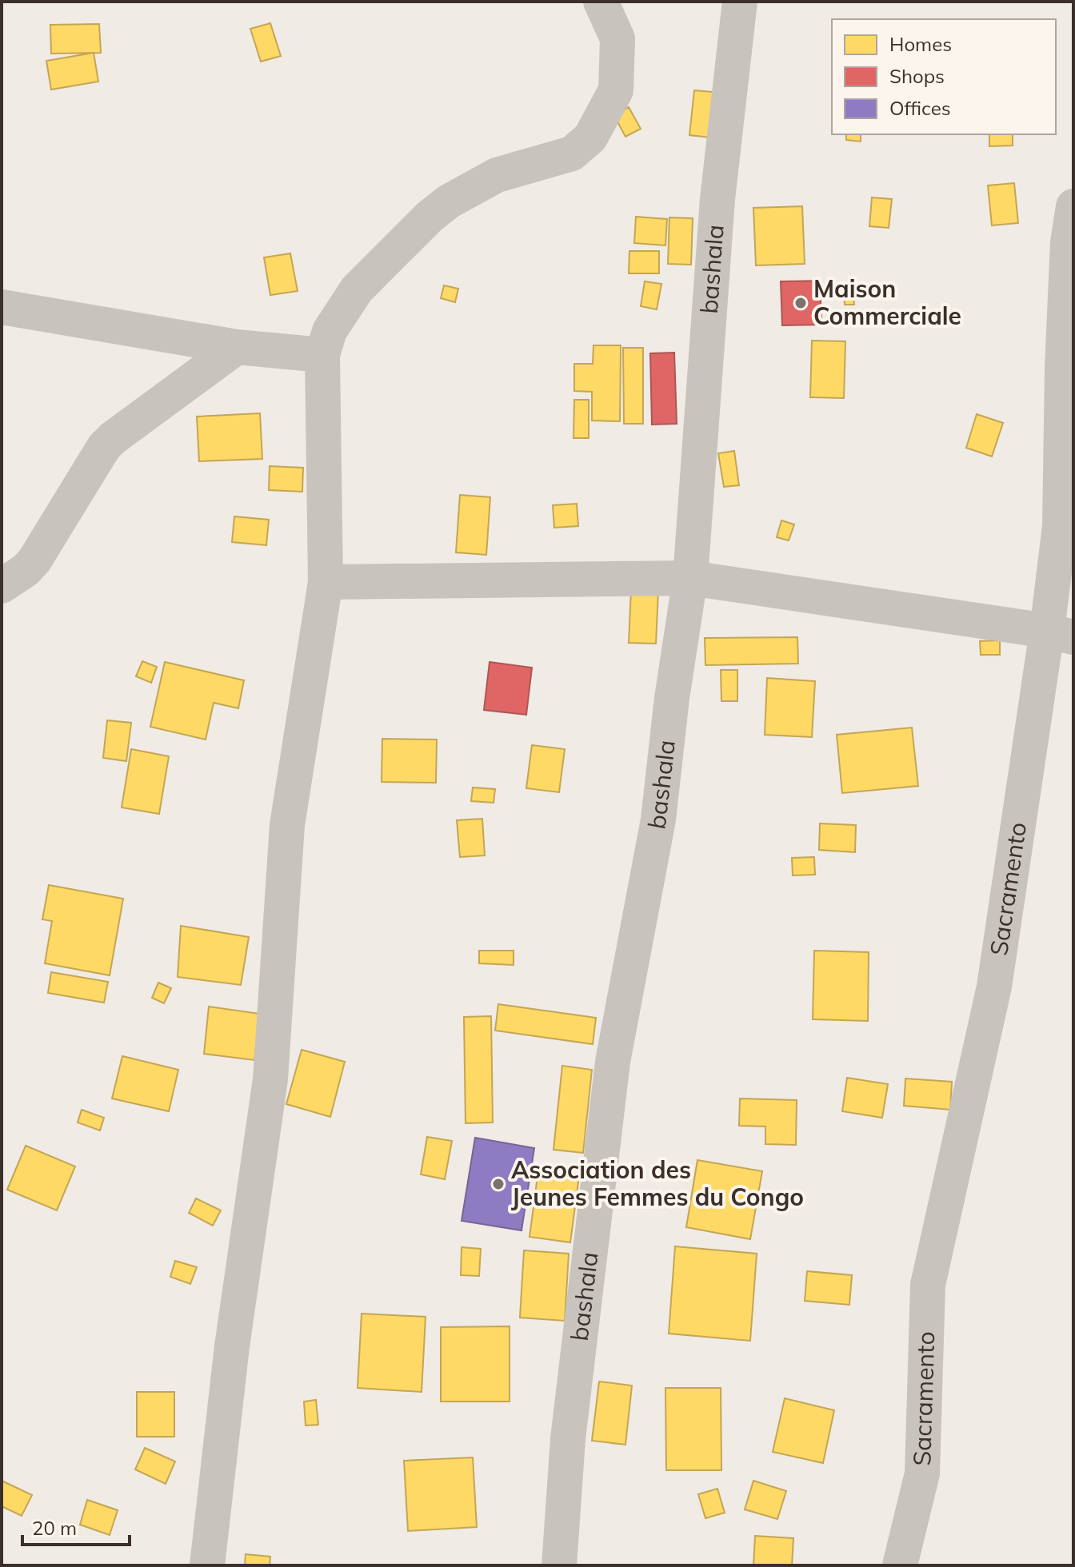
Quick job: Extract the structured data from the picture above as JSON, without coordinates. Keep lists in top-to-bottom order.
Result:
{
  "streets": {
    "street": ["bashala", "Sacramento"]
  },
  "places": ["Maison Commerciale", "Association des Jeunes Femmes du Congo"],
  "legend": ["Homes", "Shops", "Offices"],
  "scale_bar": "20 m"
}
